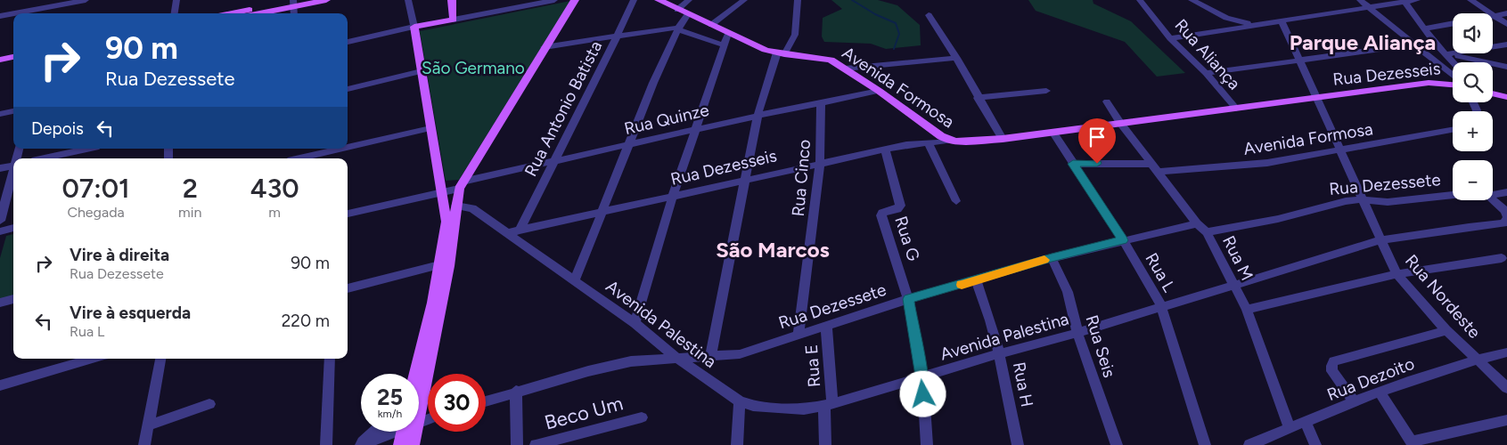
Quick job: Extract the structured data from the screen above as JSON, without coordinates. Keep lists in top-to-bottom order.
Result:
{
  "streets": {
    "main road": ["Rua Dezesseis", "Avenida Formosa"],
    "street": [
      "Rua Aliança",
      "Rua Antonio Batista",
      "Rua Quinze",
      "Rua Cinco",
      "Rua Dezessete",
      "Rua G",
      "Rua M",
      "Rua L",
      "Rua Nordeste",
      "Avenida Palestina",
      "Rua Seis",
      "Rua E",
      "Rua Dezoito",
      "Rua H",
      "Beco Um"
    ]
  },
  "crossings": [
    ["Rua Aliança", "Avenida Formosa"],
    ["Rua Dezesseis", "Avenida Formosa"],
    ["Rua Dezesseis", "Rua Antonio Batista"],
    ["Rua Dezesseis", "Rua Cinco"],
    ["Rua Dezesseis", "Rua G"],
    ["Rua Dezesseis", "Rua Nordeste"],
    ["Rua Dezesseis", "Avenida Palestina"],
    ["Avenida Formosa", "Rua Quinze"],
    ["Avenida Formosa", "Rua M"],
    ["Avenida Formosa", "Rua L"],
    ["Avenida Formosa", "Rua Nordeste"],
    ["Rua Antonio Batista", "Rua Quinze"],
    ["Rua Quinze", "Rua Cinco"],
    ["Rua Cinco", "Rua Dezessete"],
    ["Rua Dezessete", "Rua G"],
    ["Rua Dezessete", "Rua M"],
    ["Rua Dezessete", "Rua L"],
    ["Rua Dezessete", "Rua Nordeste"],
    ["Rua Dezessete", "Avenida Palestina"],
    ["Rua Dezessete", "Rua Seis"],
    ["Rua Dezessete", "Rua E"],
    ["Rua Dezessete", "Rua H"],
    ["Rua M", "Avenida Palestina"],
    ["Rua M", "Rua Dezoito"],
    ["Rua L", "Avenida Palestina"],
    ["Rua Nordeste", "Avenida Palestina"],
    ["Rua Nordeste", "Rua Dezoito"],
    ["Avenida Palestina", "Rua Seis"],
    ["Avenida Palestina", "Rua E"],
    ["Avenida Palestina", "Rua H"]
  ],
  "districts": ["Parque Aliança", "São Marcos"],
  "parks": ["São Germano"],
  "page": {
    "map_buttons": ["+", "−"],
    "turn": ["90 m", "Rua Dezessete"],
    "then": "Depois",
    "eta": [
      "07:01",
      "Chegada",
      "2",
      "min",
      "430",
      "m"
    ],
    "list": [
      {
        "name": "Vire à direita",
        "note": "Rua Dezessete",
        "value": "90 m"
      },
      {
        "name": "Vire à esquerda",
        "note": "Rua L",
        "value": "220 m"
      }
    ],
    "speed": "25 km/h",
    "limit": "30"
  }
}
